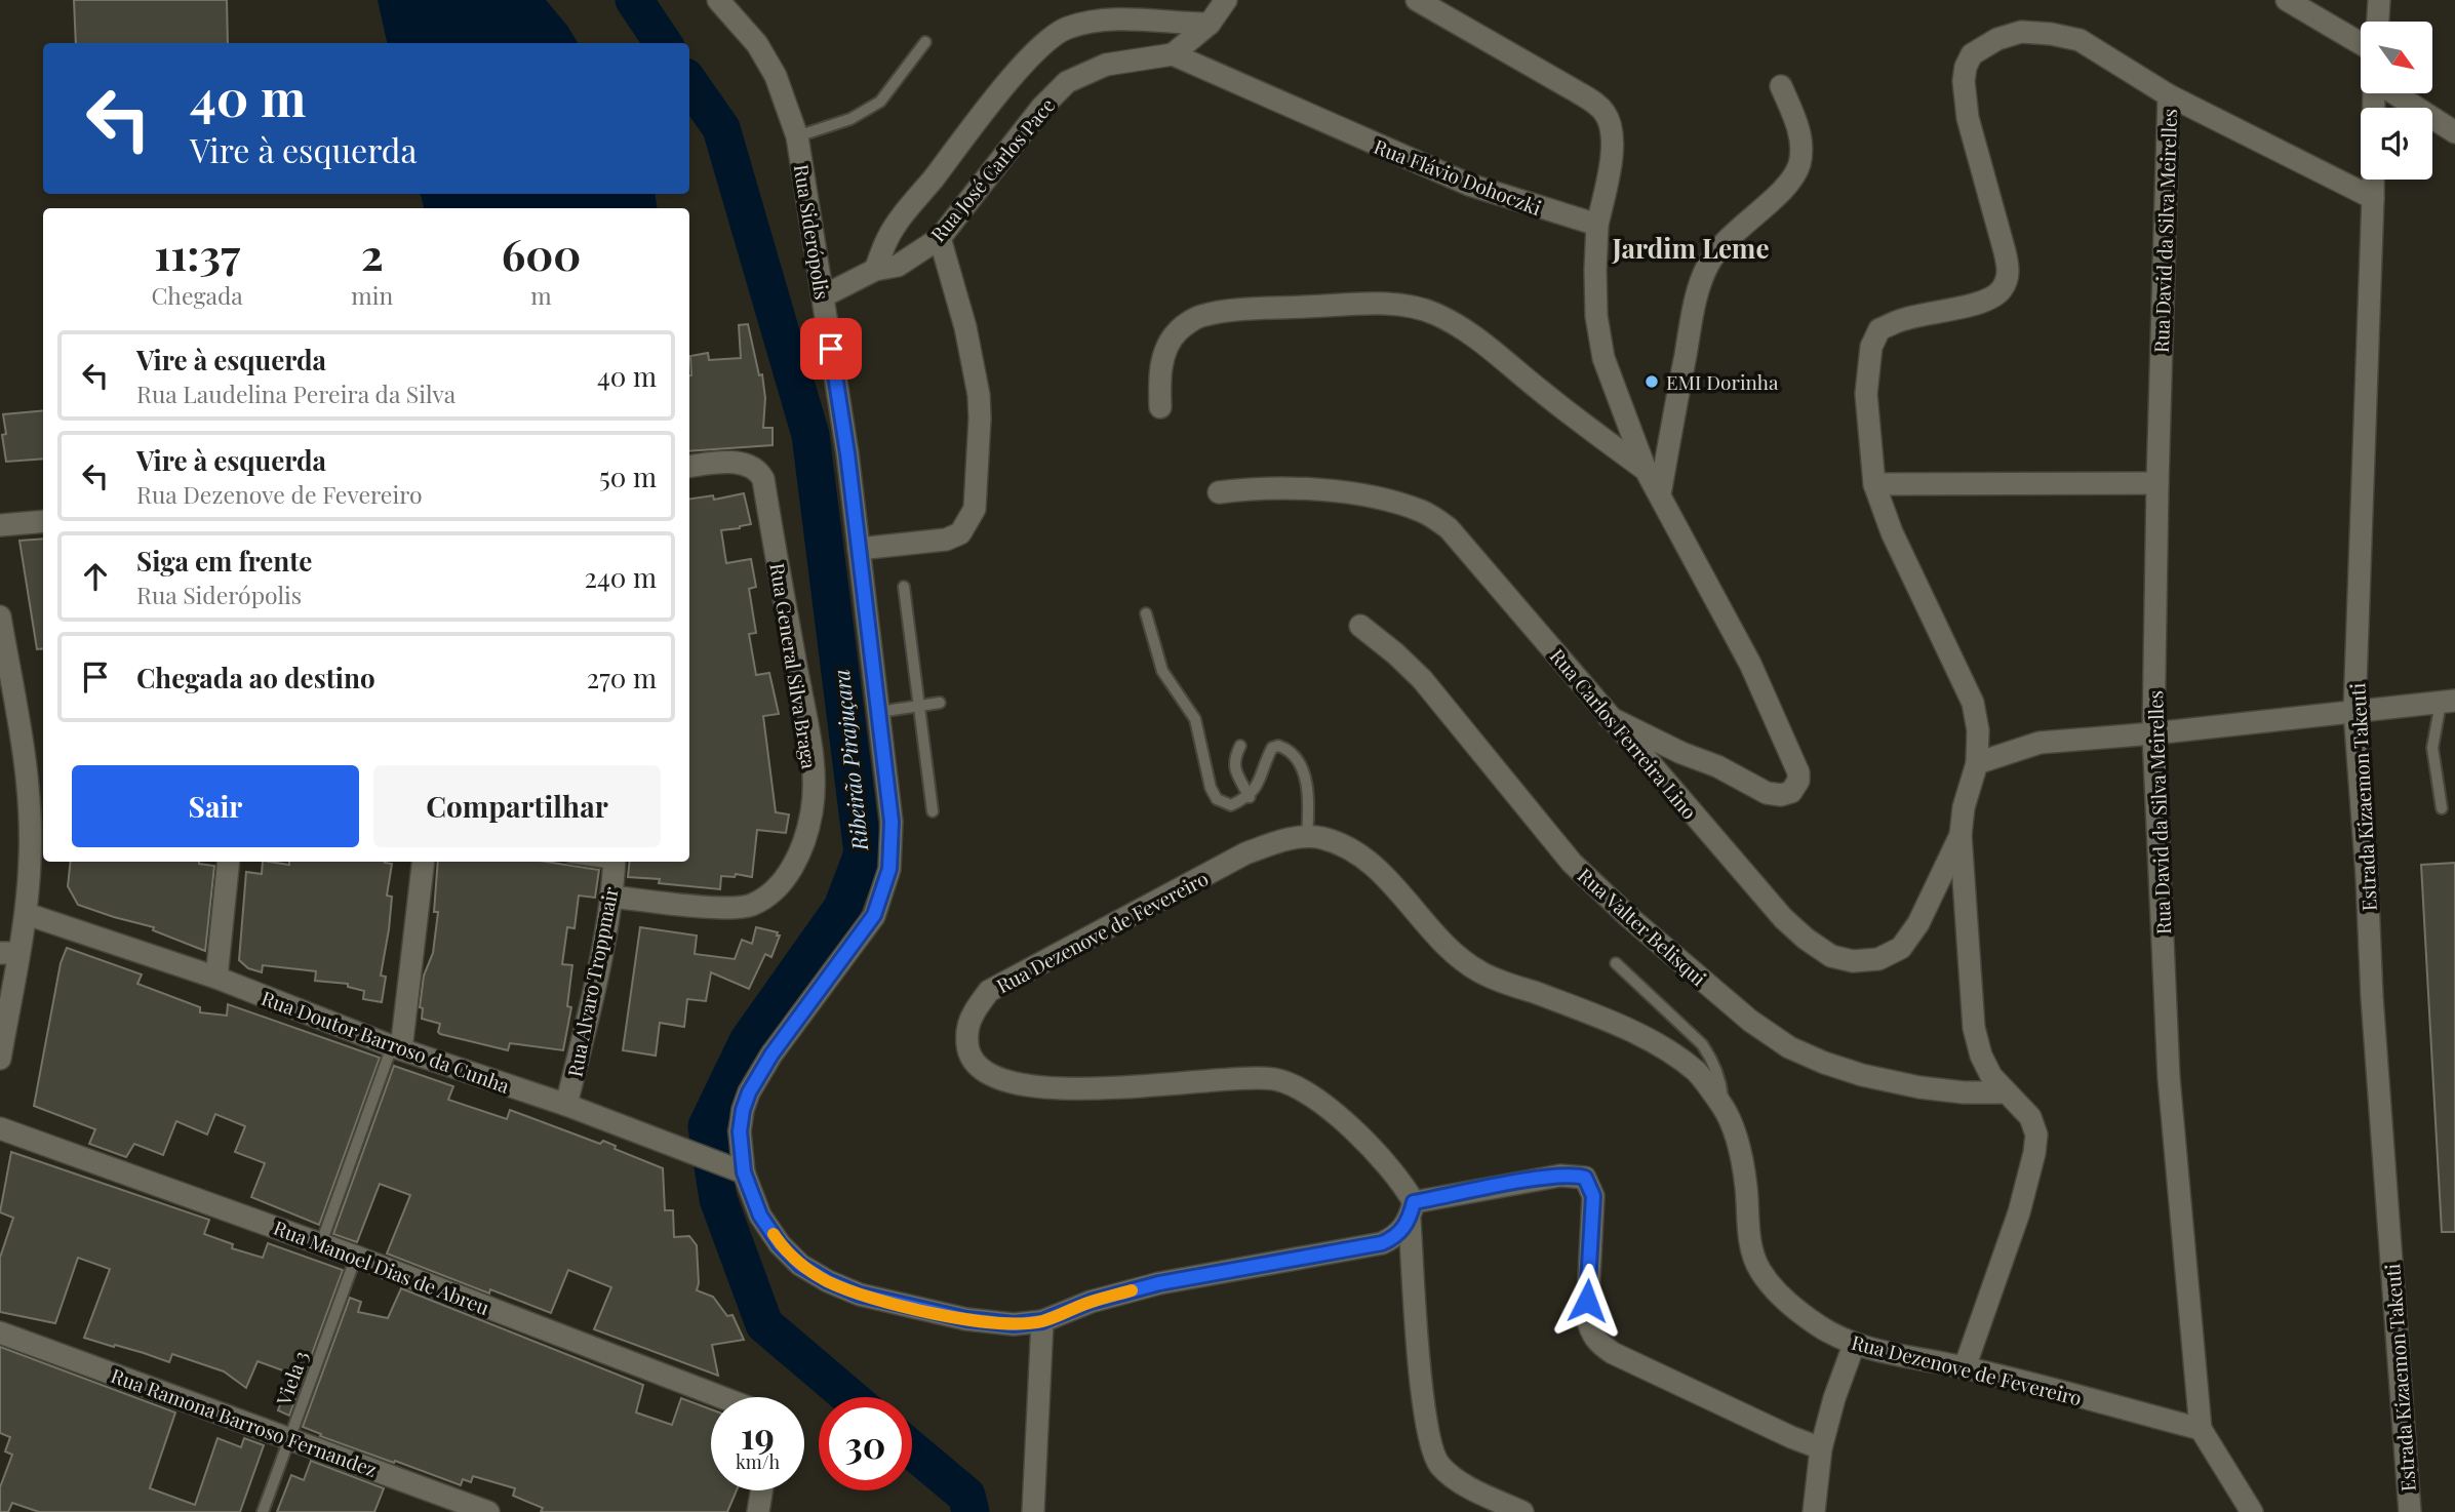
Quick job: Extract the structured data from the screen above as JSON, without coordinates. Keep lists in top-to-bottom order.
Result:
{
  "streets": {
    "street": [
      "Rua José Carlos Pace",
      "Rua Flávio Dohoczki",
      "Rua David da Silva Meirelles",
      "Rua Siderópolis",
      "Rua General Silva Braga",
      "Rua Carlos Ferreira Lino",
      "Estrada Kizaemon Takeuti",
      "Rua Valter Belisqui",
      "Rua Dezenove de Fevereiro",
      "Rua Alvaro Troppmair",
      "Rua Doutor Barroso da Cunha",
      "Rua Manoel Dias de Abreu",
      "Rua Ramona Barroso Fernandez"
    ],
    "lane": ["Viela 3"]
  },
  "crossings": [
    ["Rua José Carlos Pace", "Rua Flávio Dohoczki"],
    ["Rua José Carlos Pace", "Rua Siderópolis"],
    ["Rua David da Silva Meirelles", "Rua Dezenove de Fevereiro"],
    ["Rua Siderópolis", "Rua Doutor Barroso da Cunha"],
    ["Rua General Silva Braga", "Rua Alvaro Troppmair"],
    ["Rua Alvaro Troppmair", "Rua Doutor Barroso da Cunha"],
    ["Rua Manoel Dias de Abreu", "Viela 3"],
    ["Viela 3", "Rua Ramona Barroso Fernandez"]
  ],
  "districts": ["Jardim Leme"],
  "water": ["Ribeirão Pirajuçara"],
  "places": ["EMI Dorinha"],
  "north": "bottom right",
  "page": {
    "turn": ["40 m", "Vire à esquerda"],
    "eta": [
      "11:37",
      "Chegada",
      "2",
      "min",
      "600",
      "m"
    ],
    "list": [
      {
        "name": "Vire à esquerda",
        "note": "Rua Laudelina Pereira da Silva",
        "value": "40 m"
      },
      {
        "name": "Vire à esquerda",
        "note": "Rua Dezenove de Fevereiro",
        "value": "50 m"
      },
      {
        "name": "Siga em frente",
        "note": "Rua Siderópolis",
        "value": "240 m"
      },
      {
        "name": "Chegada ao destino",
        "value": "270 m"
      }
    ],
    "buttons": ["Sair", "Compartilhar"],
    "speed": "19 km/h",
    "limit": "30"
  }
}
